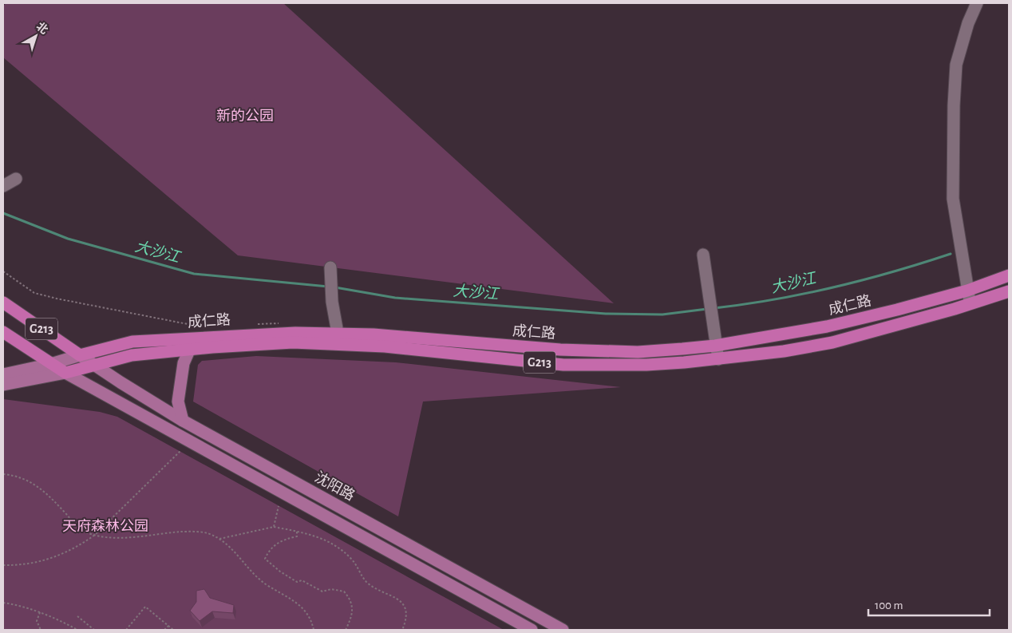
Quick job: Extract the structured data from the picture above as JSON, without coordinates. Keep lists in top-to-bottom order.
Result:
{
  "streets": {
    "highway": ["成仁路", "G213"],
    "main road": ["沈阳路"]
  },
  "crossings": [
    ["成仁路", "G213"],
    ["成仁路", "沈阳路"],
    ["G213", "沈阳路"]
  ],
  "water": ["大沙江"],
  "parks": ["新的公园", "天府森林公园"],
  "scale_bar": "100 m",
  "north": "top right"
}
